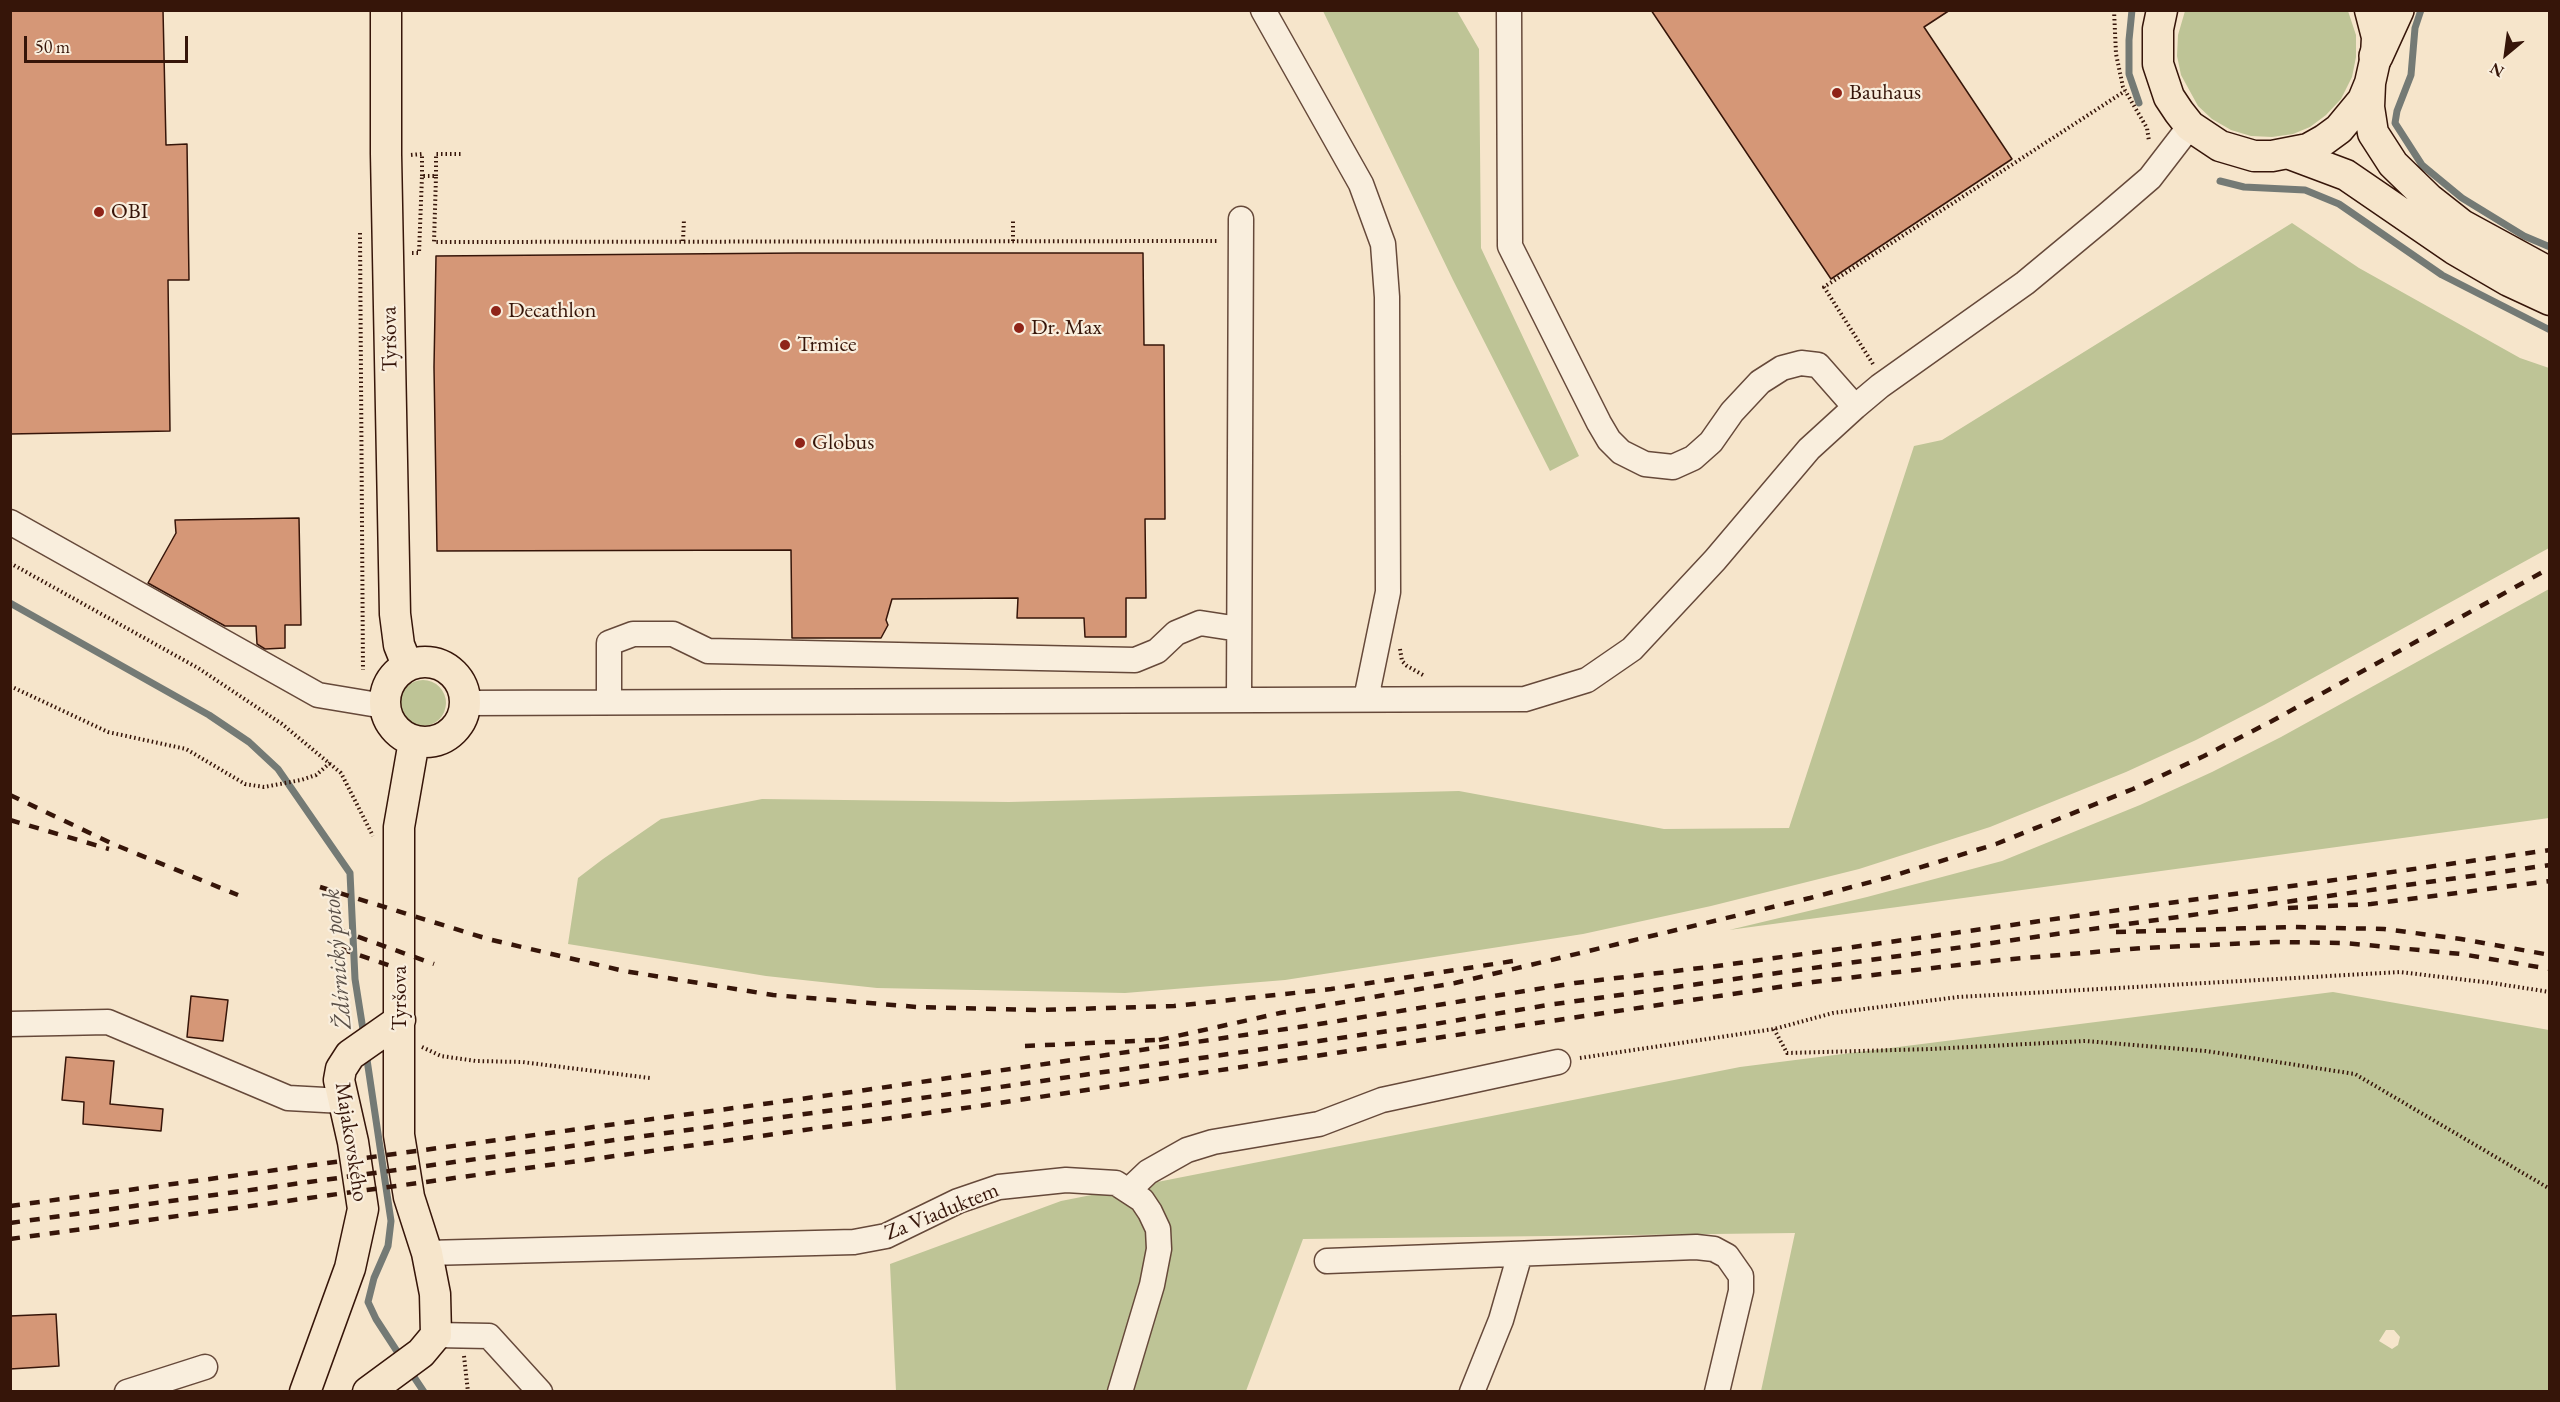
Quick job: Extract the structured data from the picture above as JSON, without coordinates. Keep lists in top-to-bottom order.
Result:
{
  "streets": {
    "main road": ["Tyršova", "Majakovského"],
    "street": ["Za Viaduktem"]
  },
  "crossings": [
    ["Tyršova", "Majakovského"],
    ["Tyršova", "Za Viaduktem"]
  ],
  "water": ["Ždírnický potok"],
  "places": [
    "Bauhaus",
    "OBI",
    "Decathlon",
    "Dr. Max",
    "Trmice",
    "Globus"
  ],
  "scale_bar": "50 m",
  "north": "bottom left"
}
